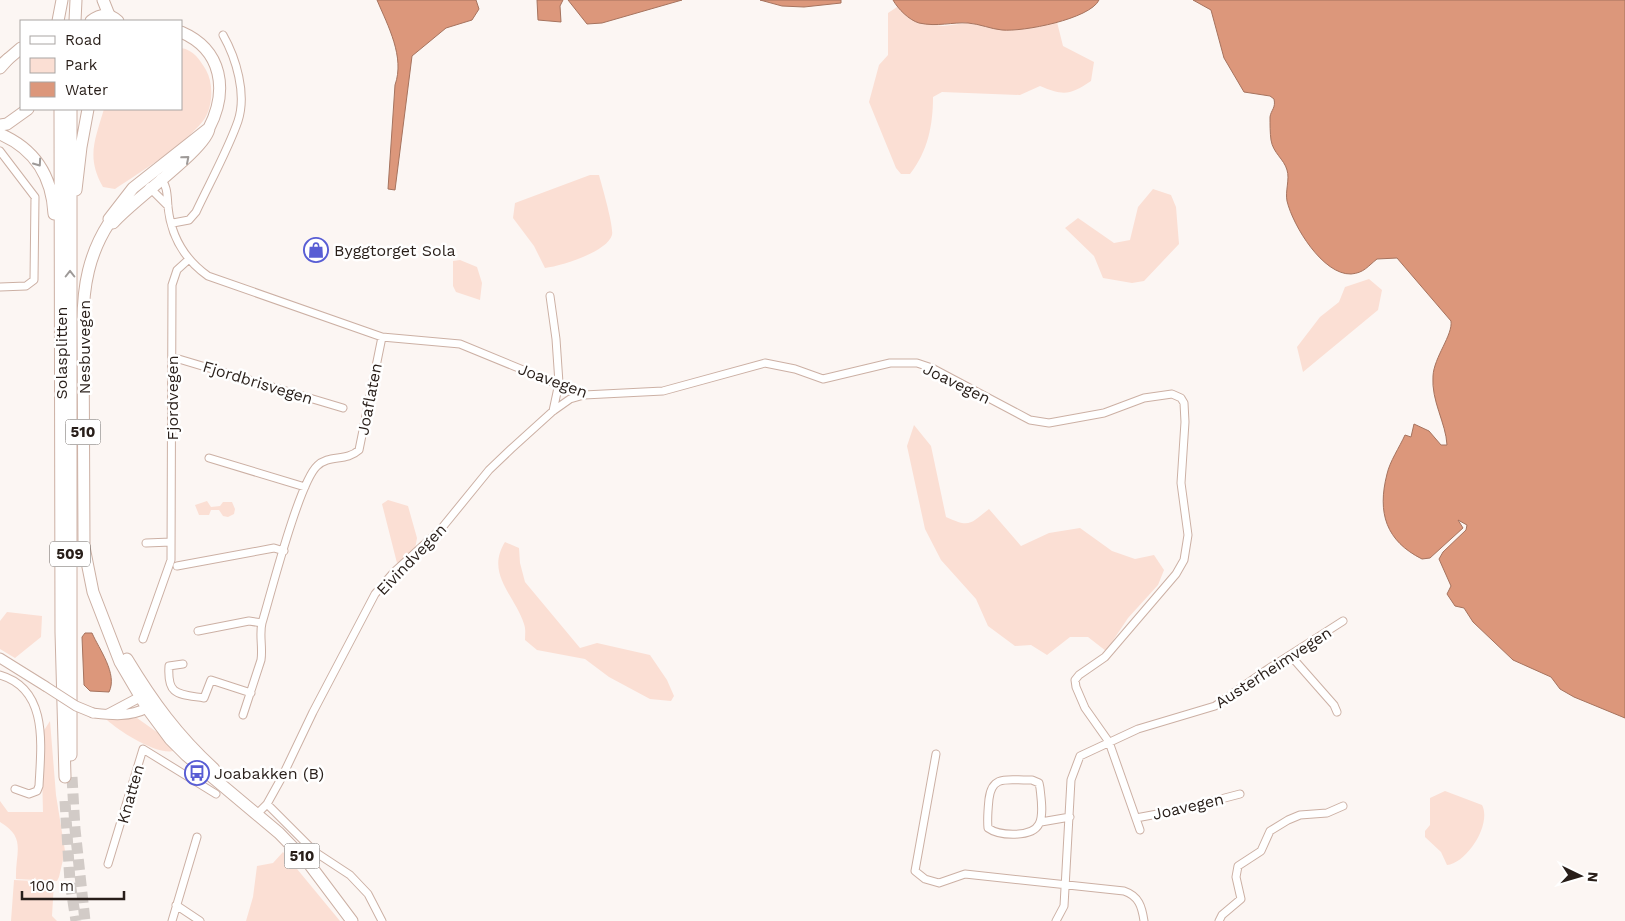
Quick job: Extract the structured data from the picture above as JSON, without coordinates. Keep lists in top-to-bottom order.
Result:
{
  "streets": {
    "main road": [
      "Nesbuvegen",
      "Solasplitten",
      "510",
      "509"
    ],
    "street": [
      "Joavegen",
      "Fjordbrisvegen",
      "Fjordvegen",
      "Joaflaten",
      "Eivindvegen",
      "Austerheimvegen",
      "Knatten"
    ]
  },
  "crossings": [
    ["Nesbuvegen", "Joavegen"],
    ["Nesbuvegen", "510"],
    ["Nesbuvegen", "Eivindvegen"],
    ["Nesbuvegen", "Knatten"],
    ["Solasplitten", "509"],
    ["Joavegen", "Fjordvegen"],
    ["Joavegen", "Joaflaten"],
    ["Joavegen", "Eivindvegen"],
    ["Joavegen", "Austerheimvegen"],
    ["Fjordbrisvegen", "Fjordvegen"]
  ],
  "places": {
    "shop": ["Byggtorget Sola"],
    "bus stop": ["Joabakken (B)"]
  },
  "legend": ["Road", "Park", "Water"],
  "scale_bar": "100 m",
  "north": "right"
}
